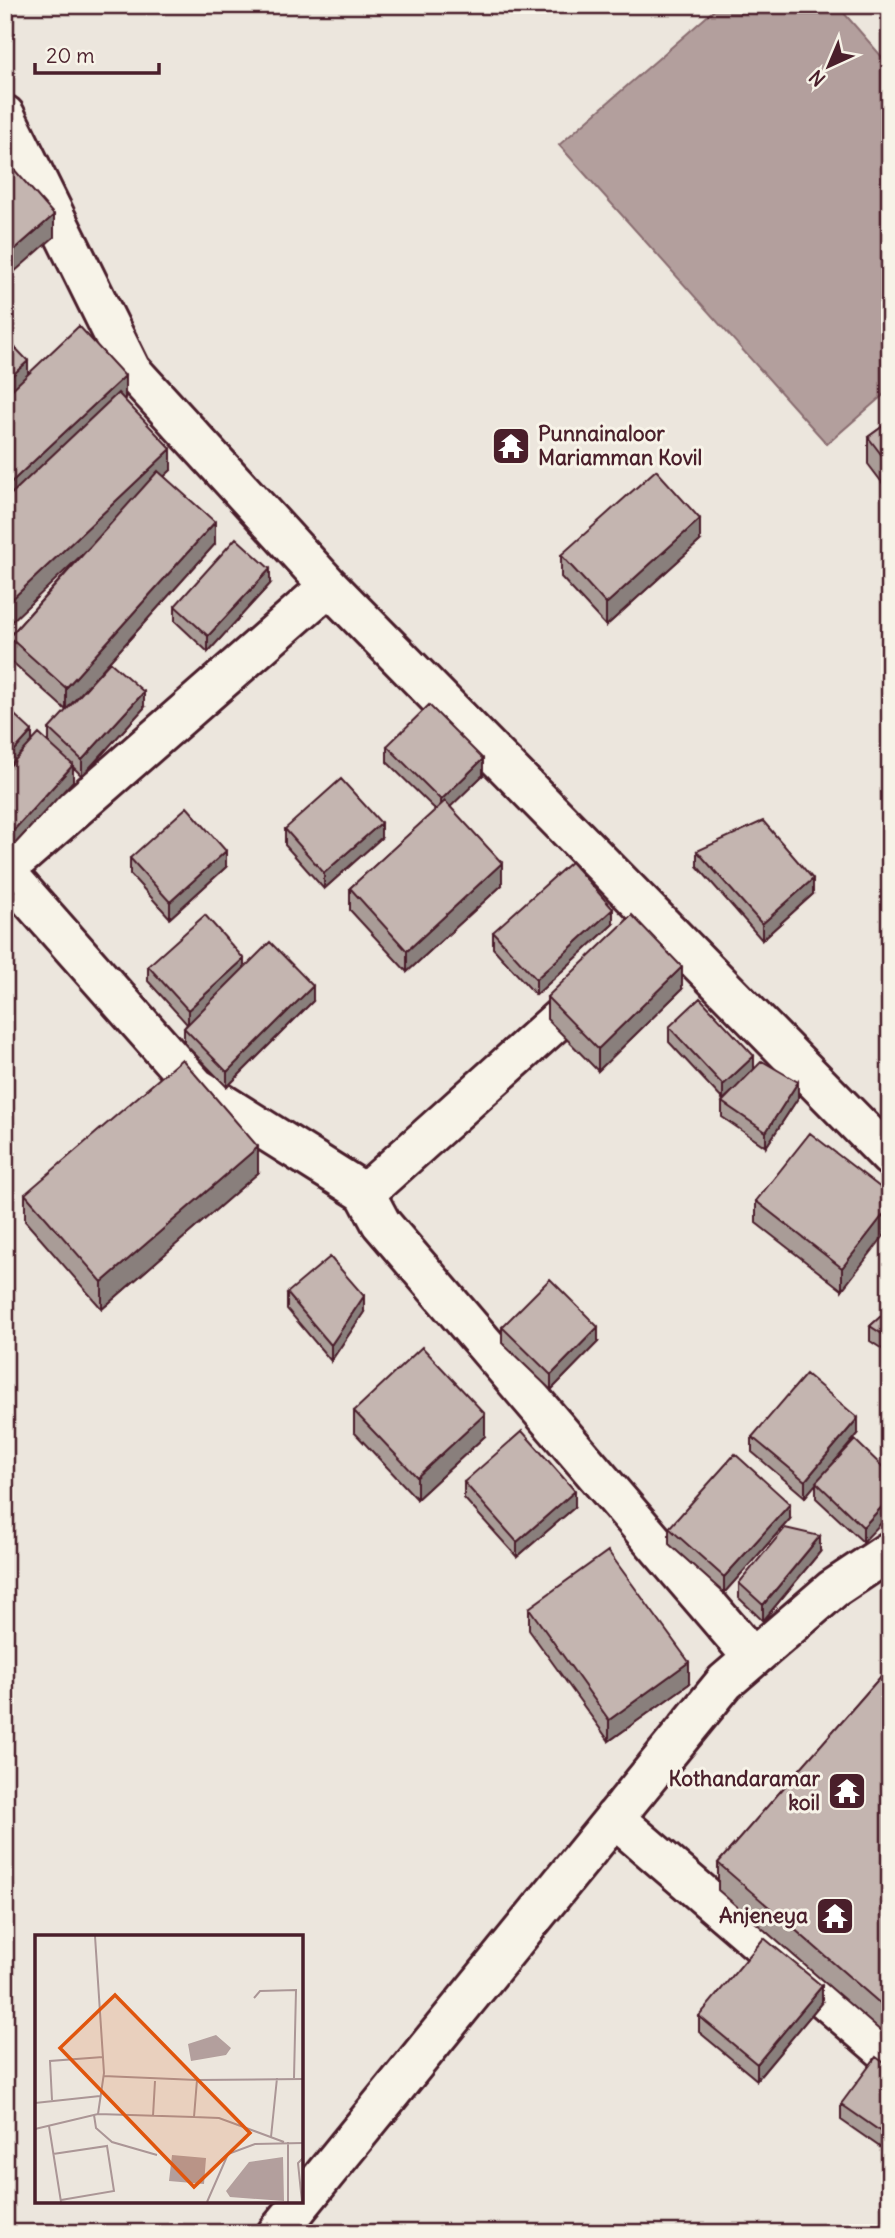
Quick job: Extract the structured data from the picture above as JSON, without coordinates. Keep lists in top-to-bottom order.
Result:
{
  "places": {
    "temple": ["Punnainaloor Mariamman Kovil", "Kothandaramar koil", "Anjeneya"]
  },
  "scale_bar": "20 m",
  "north": "bottom left"
}
